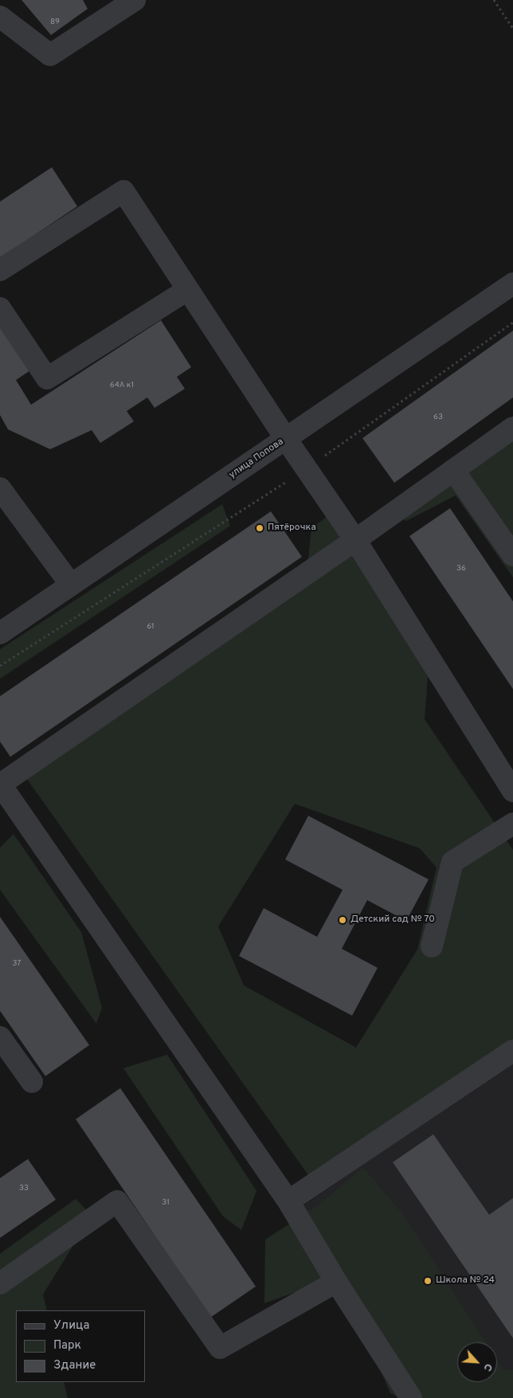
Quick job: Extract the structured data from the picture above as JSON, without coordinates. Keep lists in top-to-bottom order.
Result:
{
  "streets": {
    "street": ["улица Попова"]
  },
  "places": ["Пятёрочка", "Детский сад № 70", "Школа № 24"],
  "house_numbers": [
    "89",
    "64А к1",
    "63",
    "36",
    "61",
    "37",
    "33",
    "31"
  ],
  "legend": ["Улица", "Парк", "Здание"],
  "north": "bottom right"
}
